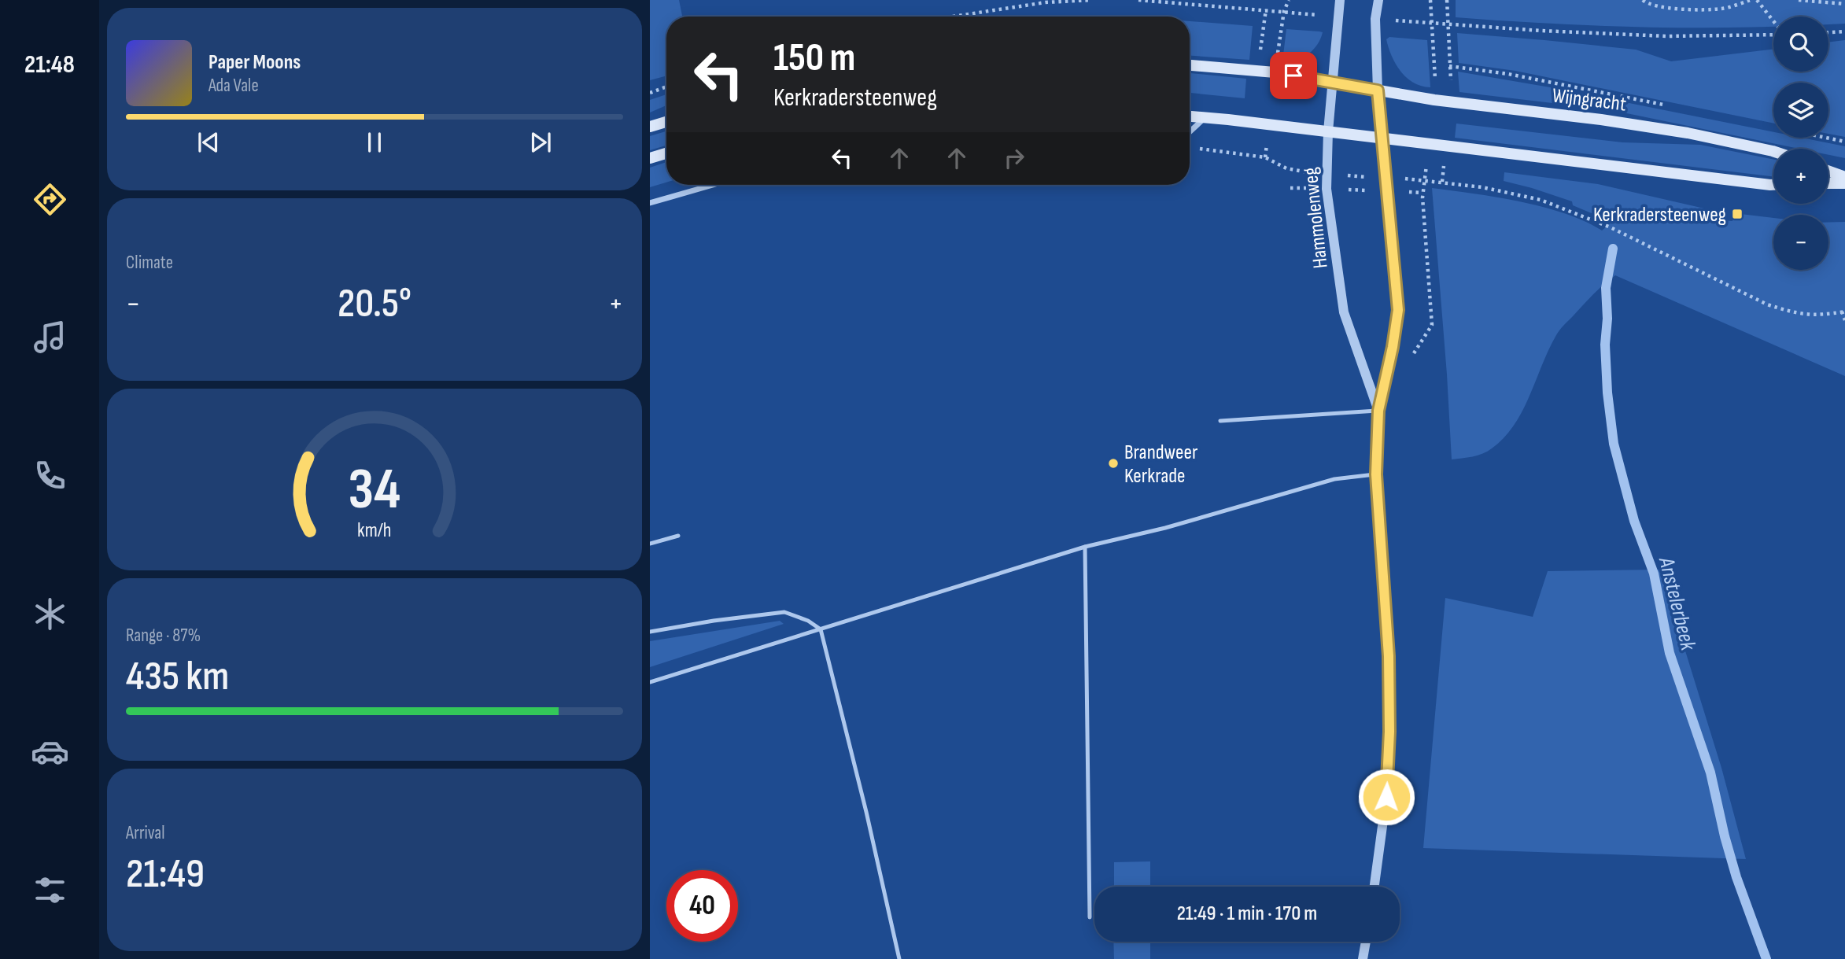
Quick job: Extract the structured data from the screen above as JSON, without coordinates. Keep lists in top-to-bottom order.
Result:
{
  "streets": {
    "main road": ["Wijngracht"],
    "street": ["Hammolenweg"]
  },
  "crossings": [
    ["Wijngracht", "Hammolenweg"]
  ],
  "water": ["Anstelerbeek"],
  "places": {
    "transit": ["Kerkradersteenweg"],
    "other": ["Brandweer Kerkrade"]
  },
  "page": {
    "tabs": "21:48",
    "map_buttons": ["+", "−"],
    "turn": ["150 m", "Kerkradersteenweg"],
    "song": ["Paper Moons", "Ada Vale"],
    "tile": [
      "Climate",
      ["Range · 87%", "435 km"],
      ["Arrival", "21:49"]
    ],
    "heat": ["−", "20.5°", "+"],
    "limit": "40",
    "trip": "21:49 · 1 min · 170 m",
    "gauge": ["34", "km/h"]
  }
}
